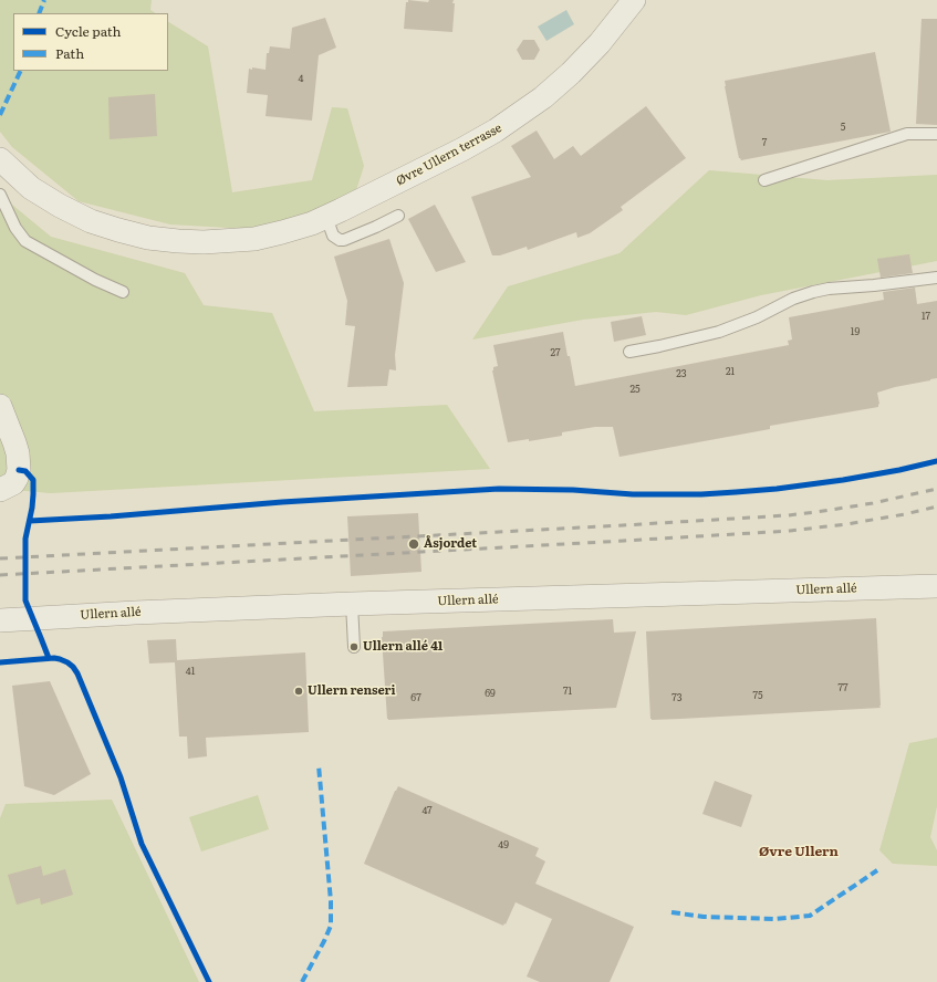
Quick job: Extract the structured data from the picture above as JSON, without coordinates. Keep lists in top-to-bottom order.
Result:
{
  "streets": {
    "street": ["Øvre Ullern terrasse", "Ullern allé"]
  },
  "districts": ["Øvre Ullern"],
  "places": ["Åsjordet", "Ullern allé 41", "Ullern renseri"],
  "house_numbers": [
    "4",
    "5",
    "7",
    "17",
    "19",
    "27",
    "21",
    "23",
    "25",
    "41",
    "77",
    "71",
    "69",
    "75",
    "67",
    "73",
    "47",
    "49"
  ],
  "legend": ["Cycle path", "Path"]
}
